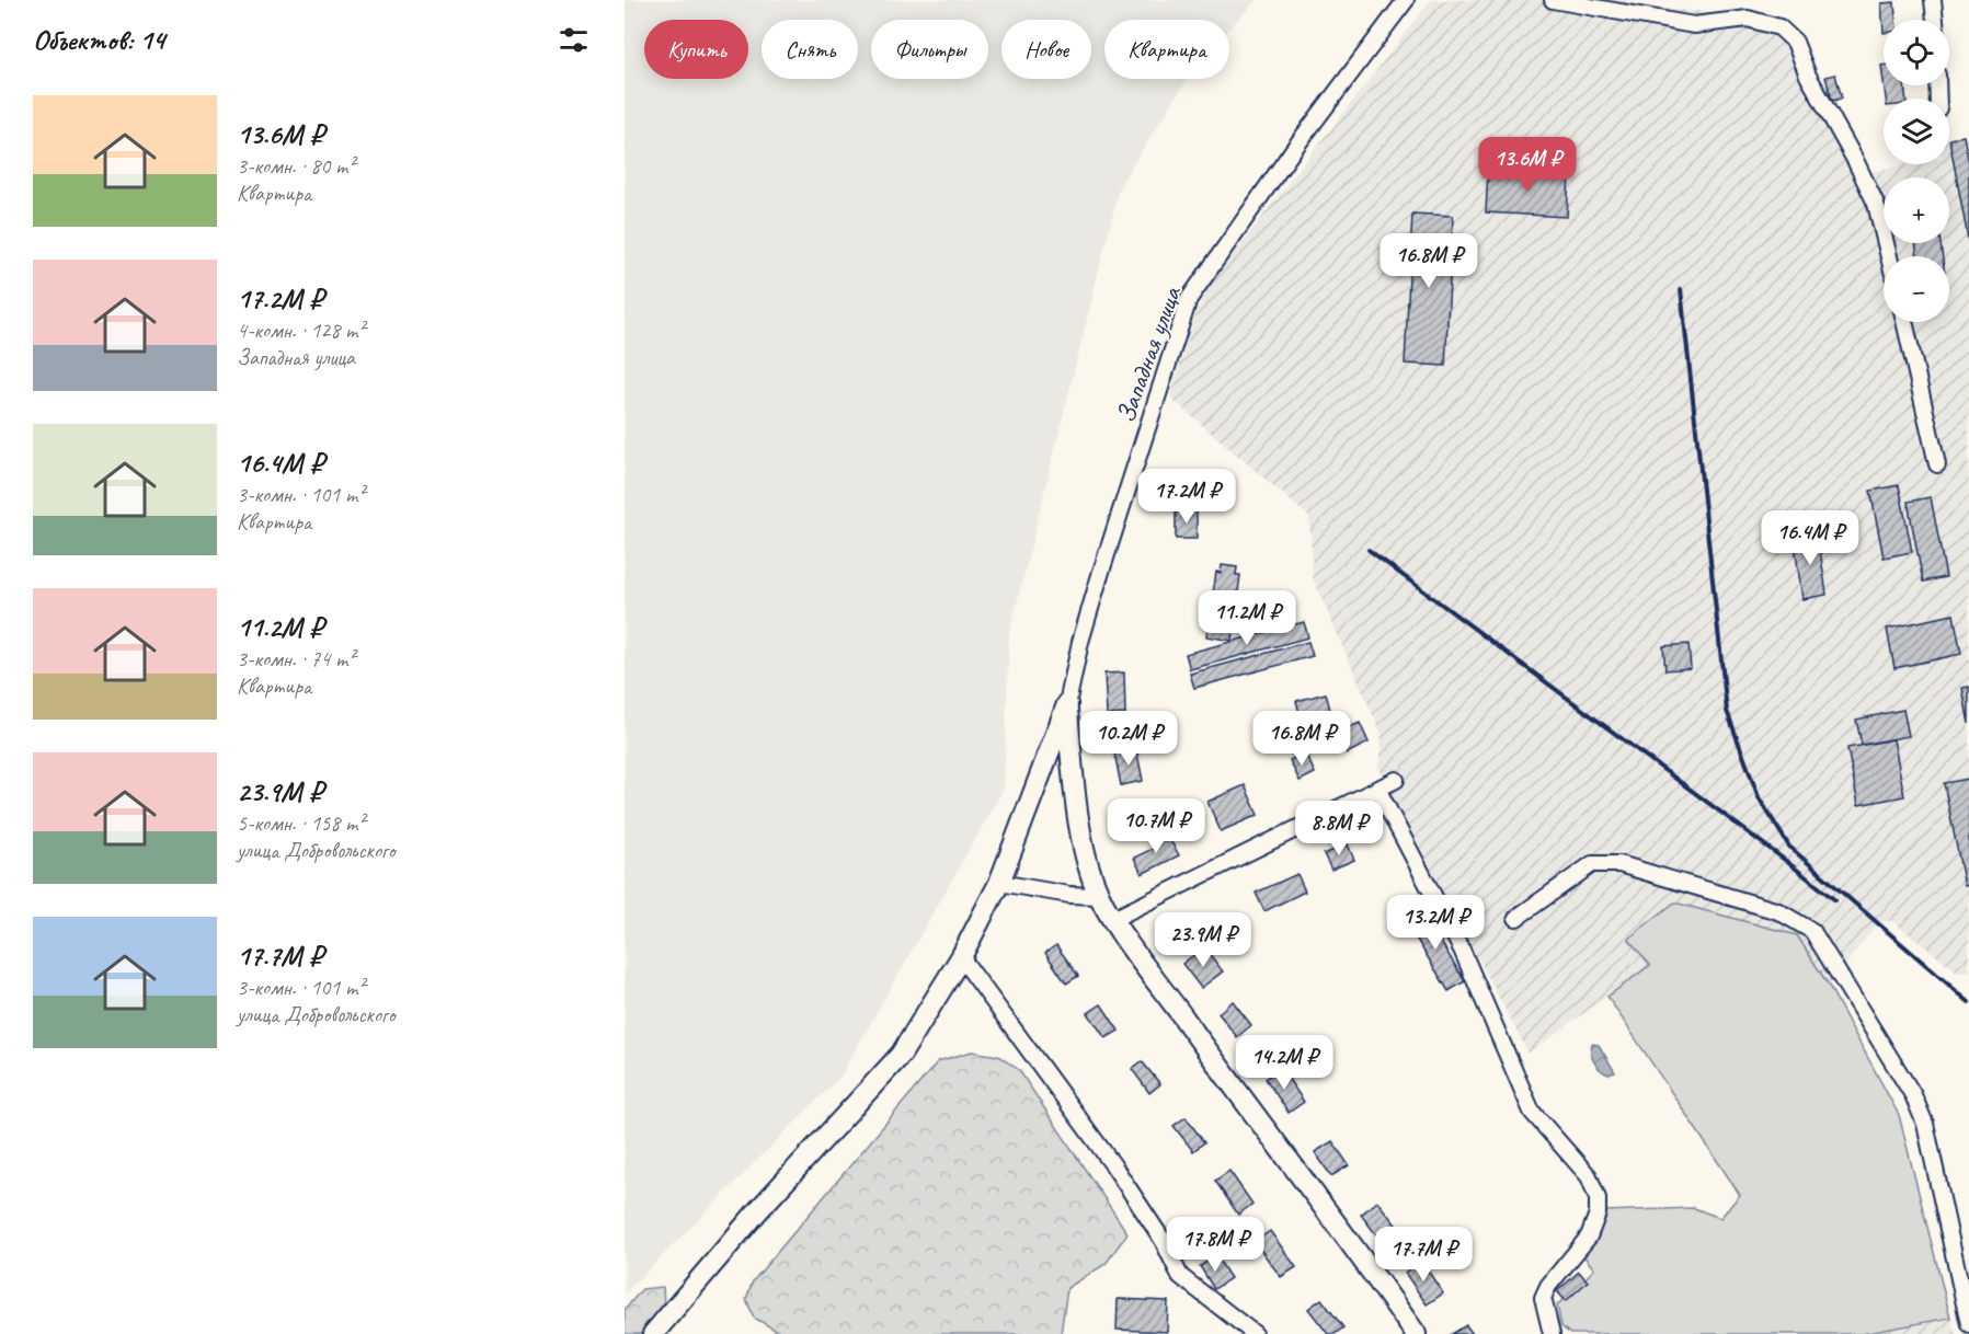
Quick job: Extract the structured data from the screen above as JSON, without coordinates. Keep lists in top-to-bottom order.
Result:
{
  "streets": {
    "street": ["Западная улица"]
  },
  "page": {
    "heading": "Объектов: 14",
    "map_buttons": ["+", "−"],
    "chip": [
      "Купить",
      "Снять",
      "Фильтры",
      "Новое",
      "Квартира"
    ],
    "list": [
      {
        "name": "13.6M ₽",
        "note": "3-комн. · 80 m² · Квартира"
      },
      {
        "name": "17.2M ₽",
        "note": "4-комн. · 128 m² · Западная улица"
      },
      {
        "name": "16.4M ₽",
        "note": "3-комн. · 101 m² · Квартира"
      },
      {
        "name": "11.2M ₽",
        "note": "3-комн. · 74 m² · Квартира"
      },
      {
        "name": "23.9M ₽",
        "note": "5-комн. · 158 m² · улица Добровольского"
      },
      {
        "name": "17.7M ₽",
        "note": "3-комн. · 101 m² · улица Добровольского"
      }
    ],
    "price": [
      "13.6M ₽",
      "16.8M ₽",
      "17.2M ₽",
      "16.4M ₽",
      "11.2M ₽",
      "10.2M ₽",
      "16.8M ₽",
      "10.7M ₽",
      "8.8M ₽",
      "13.2M ₽",
      "23.9M ₽",
      "14.2M ₽",
      "17.8M ₽",
      "17.7M ₽"
    ]
  }
}
